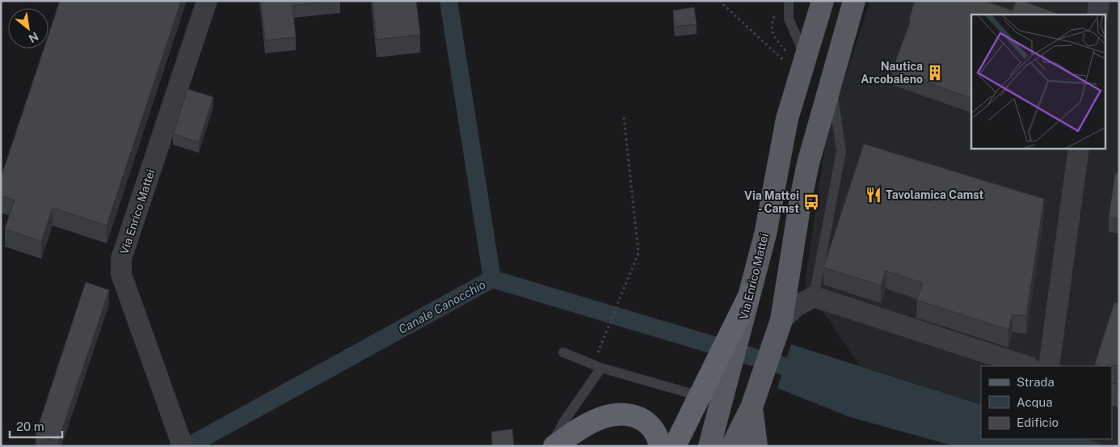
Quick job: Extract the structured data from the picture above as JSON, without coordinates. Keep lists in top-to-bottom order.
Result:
{
  "streets": {
    "main road": ["Via Enrico Mattei"]
  },
  "water": ["Canale Canocchio"],
  "places": {
    "building": ["Nautica Arcobaleno"],
    "restaurant": ["Tavolamica Camst"],
    "bus stop": ["Via Mattei - Camst"]
  },
  "legend": ["Strada", "Acqua", "Edificio"],
  "scale_bar": "20 m",
  "north": "bottom right"
}
